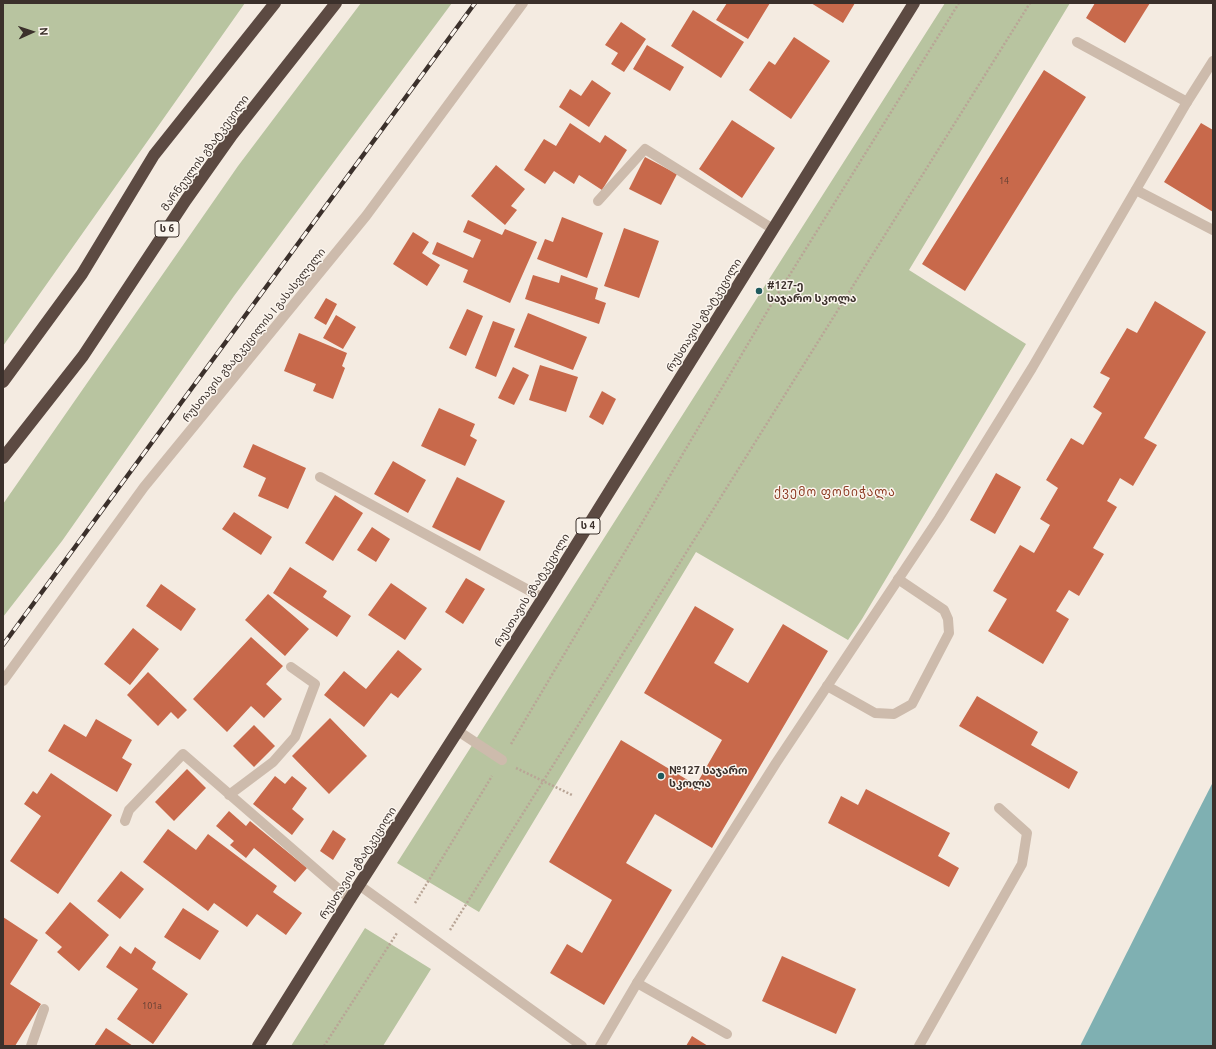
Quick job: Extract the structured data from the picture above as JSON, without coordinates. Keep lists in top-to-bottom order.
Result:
{
  "streets": {
    "highway": [
      "მარნეულის გზატკეცილი",
      "ს 6",
      "რუსთავის გზატკეცილი",
      "ს 4"
    ],
    "street": ["რუსთავის გზატკეცილის I გასასვლელი"]
  },
  "districts": ["ქვემო ფონიჭალა"],
  "places": ["#127-ე საჯარო სკოლა", "№127 საჯარო სკოლა"],
  "house_numbers": ["14", "101a"],
  "north": "right"
}
